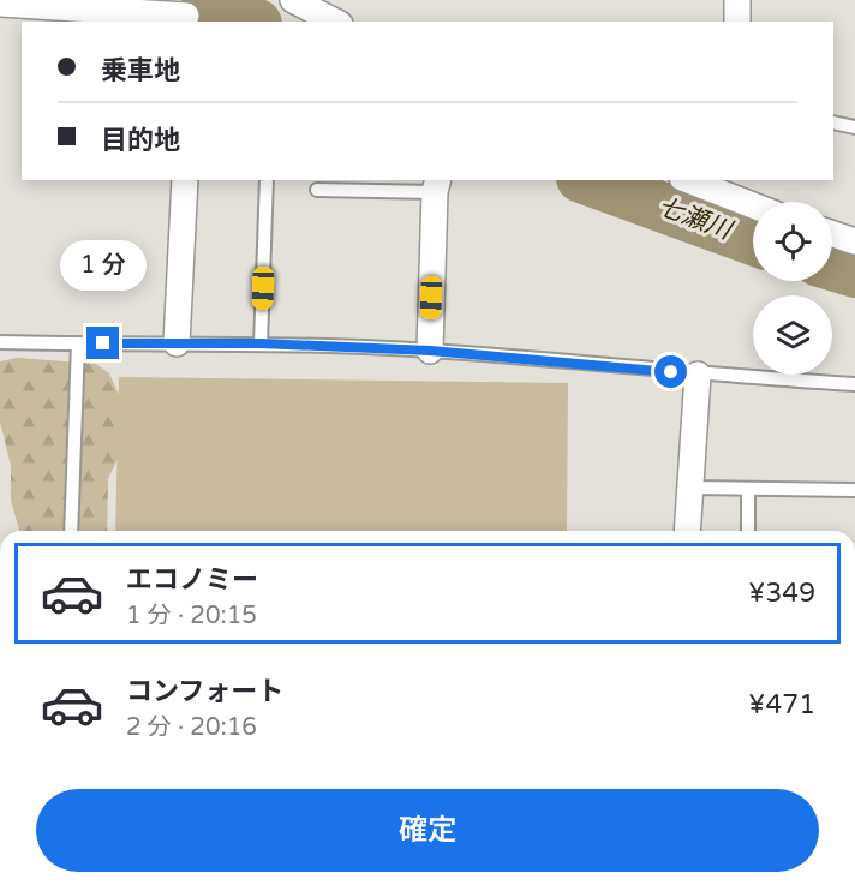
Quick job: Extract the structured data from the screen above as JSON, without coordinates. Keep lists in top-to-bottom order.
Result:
{
  "water": ["七瀬川"],
  "page": {
    "banner": ["乗車地", "目的地"],
    "bubble": "1 分",
    "list": [
      {
        "name": "エコノミー",
        "note": "1 分 · 20:15",
        "value": "¥349"
      },
      {
        "name": "コンフォート",
        "note": "2 分 · 20:16",
        "value": "¥471"
      }
    ],
    "buttons": "確定"
  }
}
